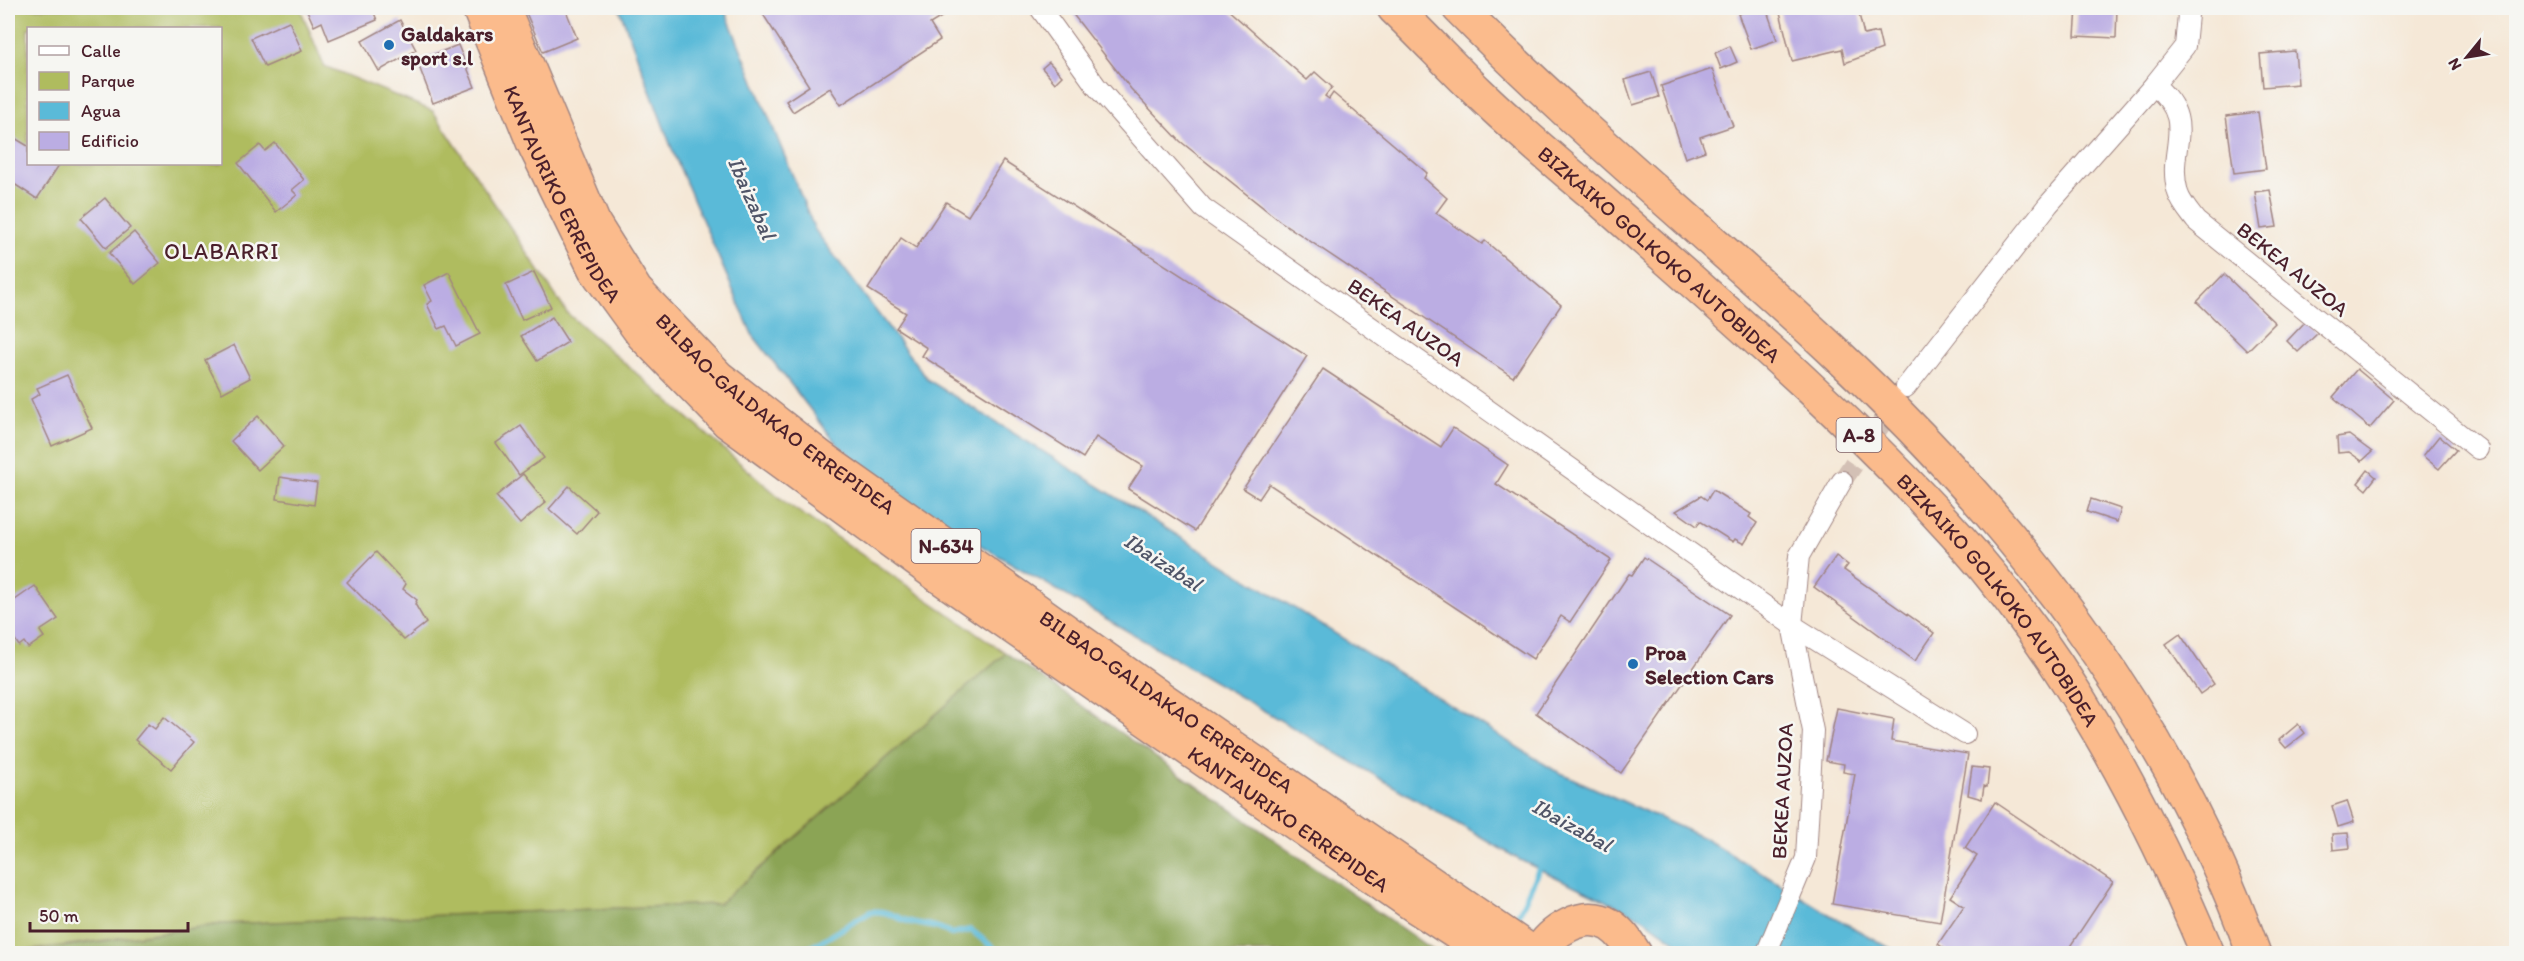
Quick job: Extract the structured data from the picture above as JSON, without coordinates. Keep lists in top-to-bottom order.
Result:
{
  "streets": {
    "highway": [
      "KANTAURIKO ERREPIDEA",
      "BIZKAIKO GOLKOKO AUTOBIDEA",
      "BILBAO-GALDAKAO ERREPIDEA",
      "A-8",
      "N-634"
    ],
    "street": ["BEKEA AUZOA"]
  },
  "districts": ["OLABARRI"],
  "water": ["Ibaizabal"],
  "places": ["Galdakars sport s.l", "Proa Selection Cars"],
  "legend": [
    "Calle",
    "Parque",
    "Agua",
    "Edificio"
  ],
  "scale_bar": "50 m",
  "north": "bottom left"
}
